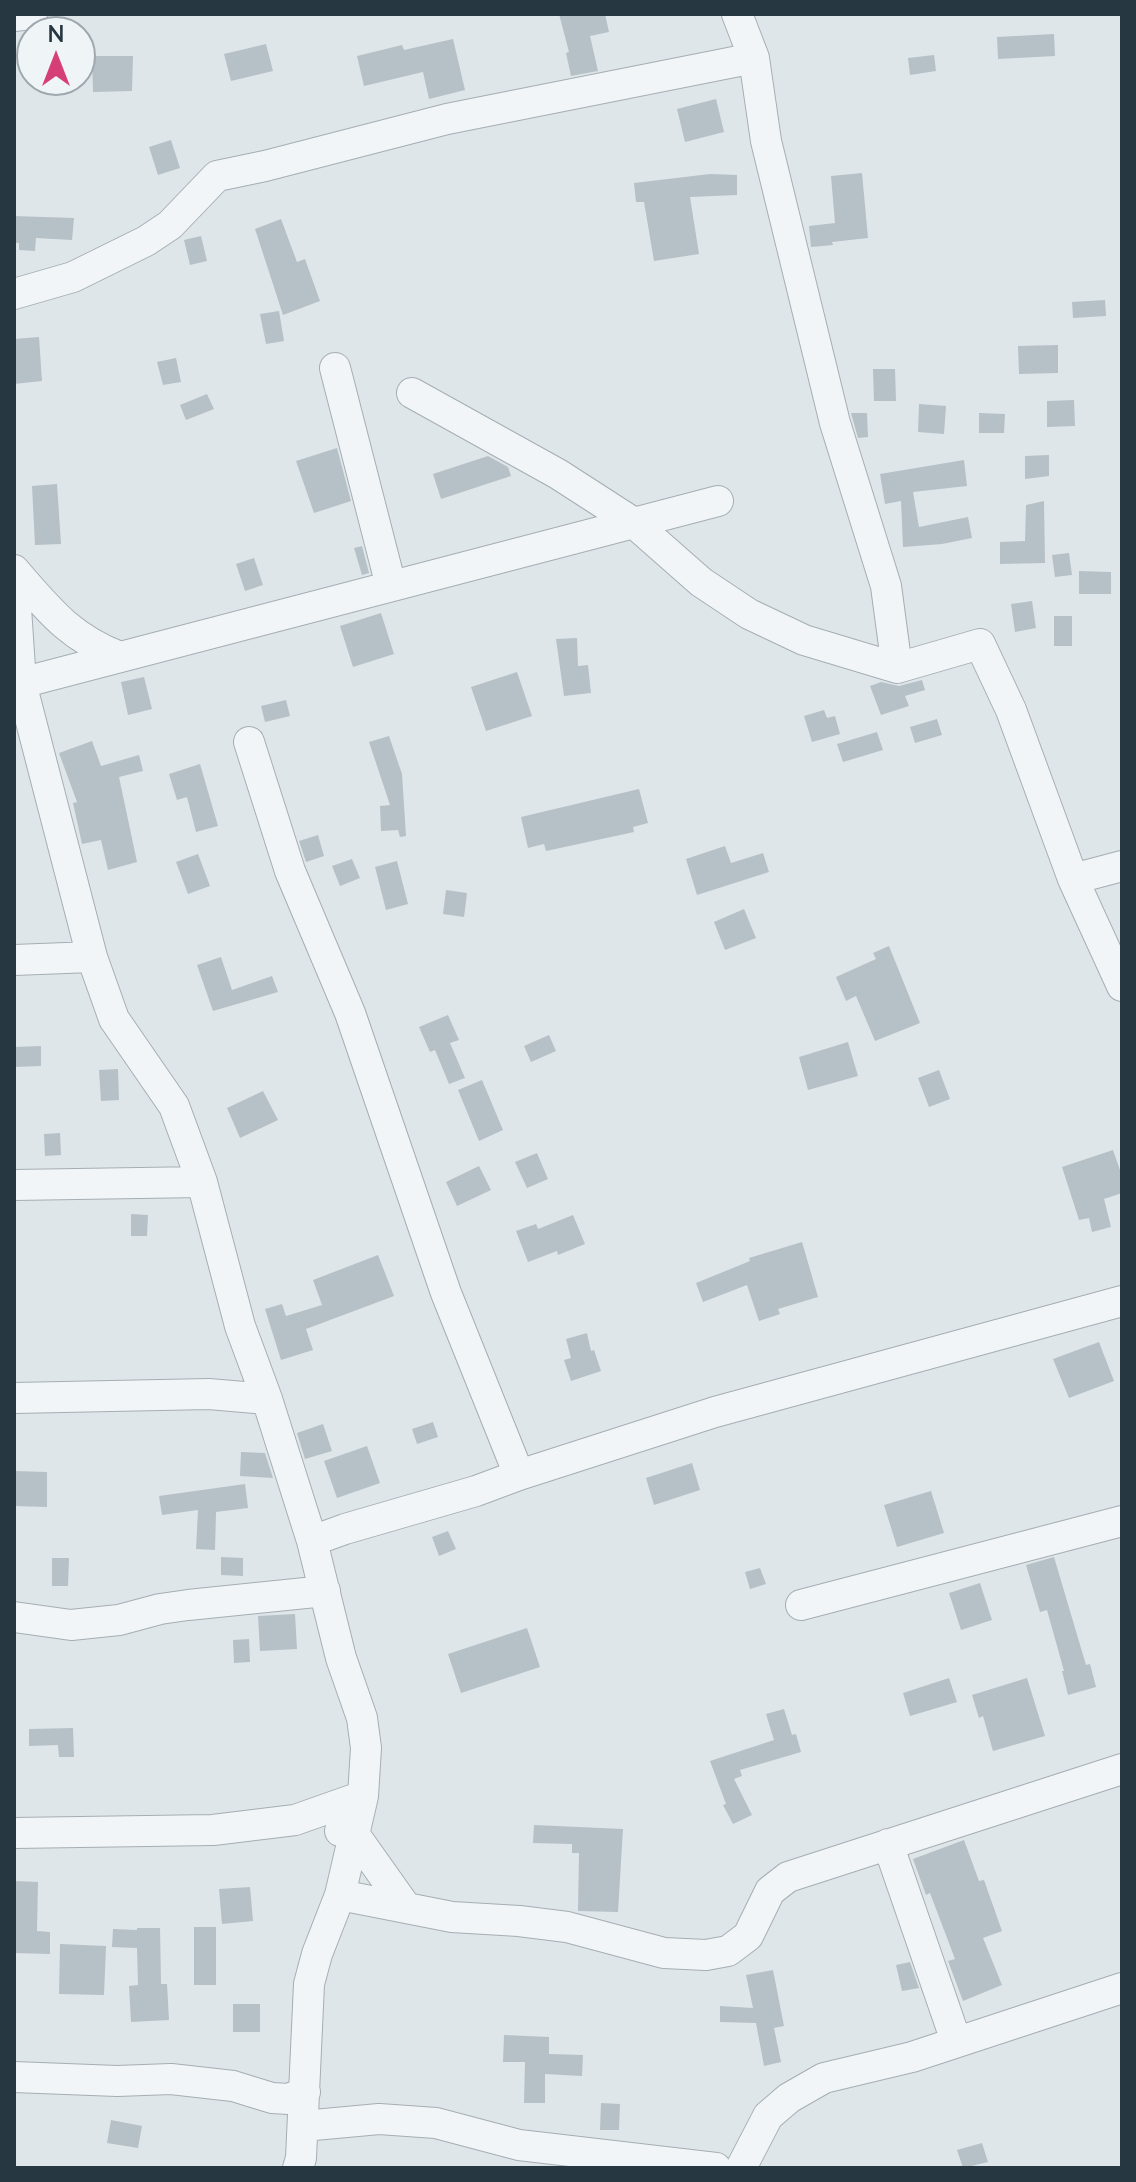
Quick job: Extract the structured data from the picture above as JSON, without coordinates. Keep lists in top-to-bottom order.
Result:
{
  "north": "top"
}
